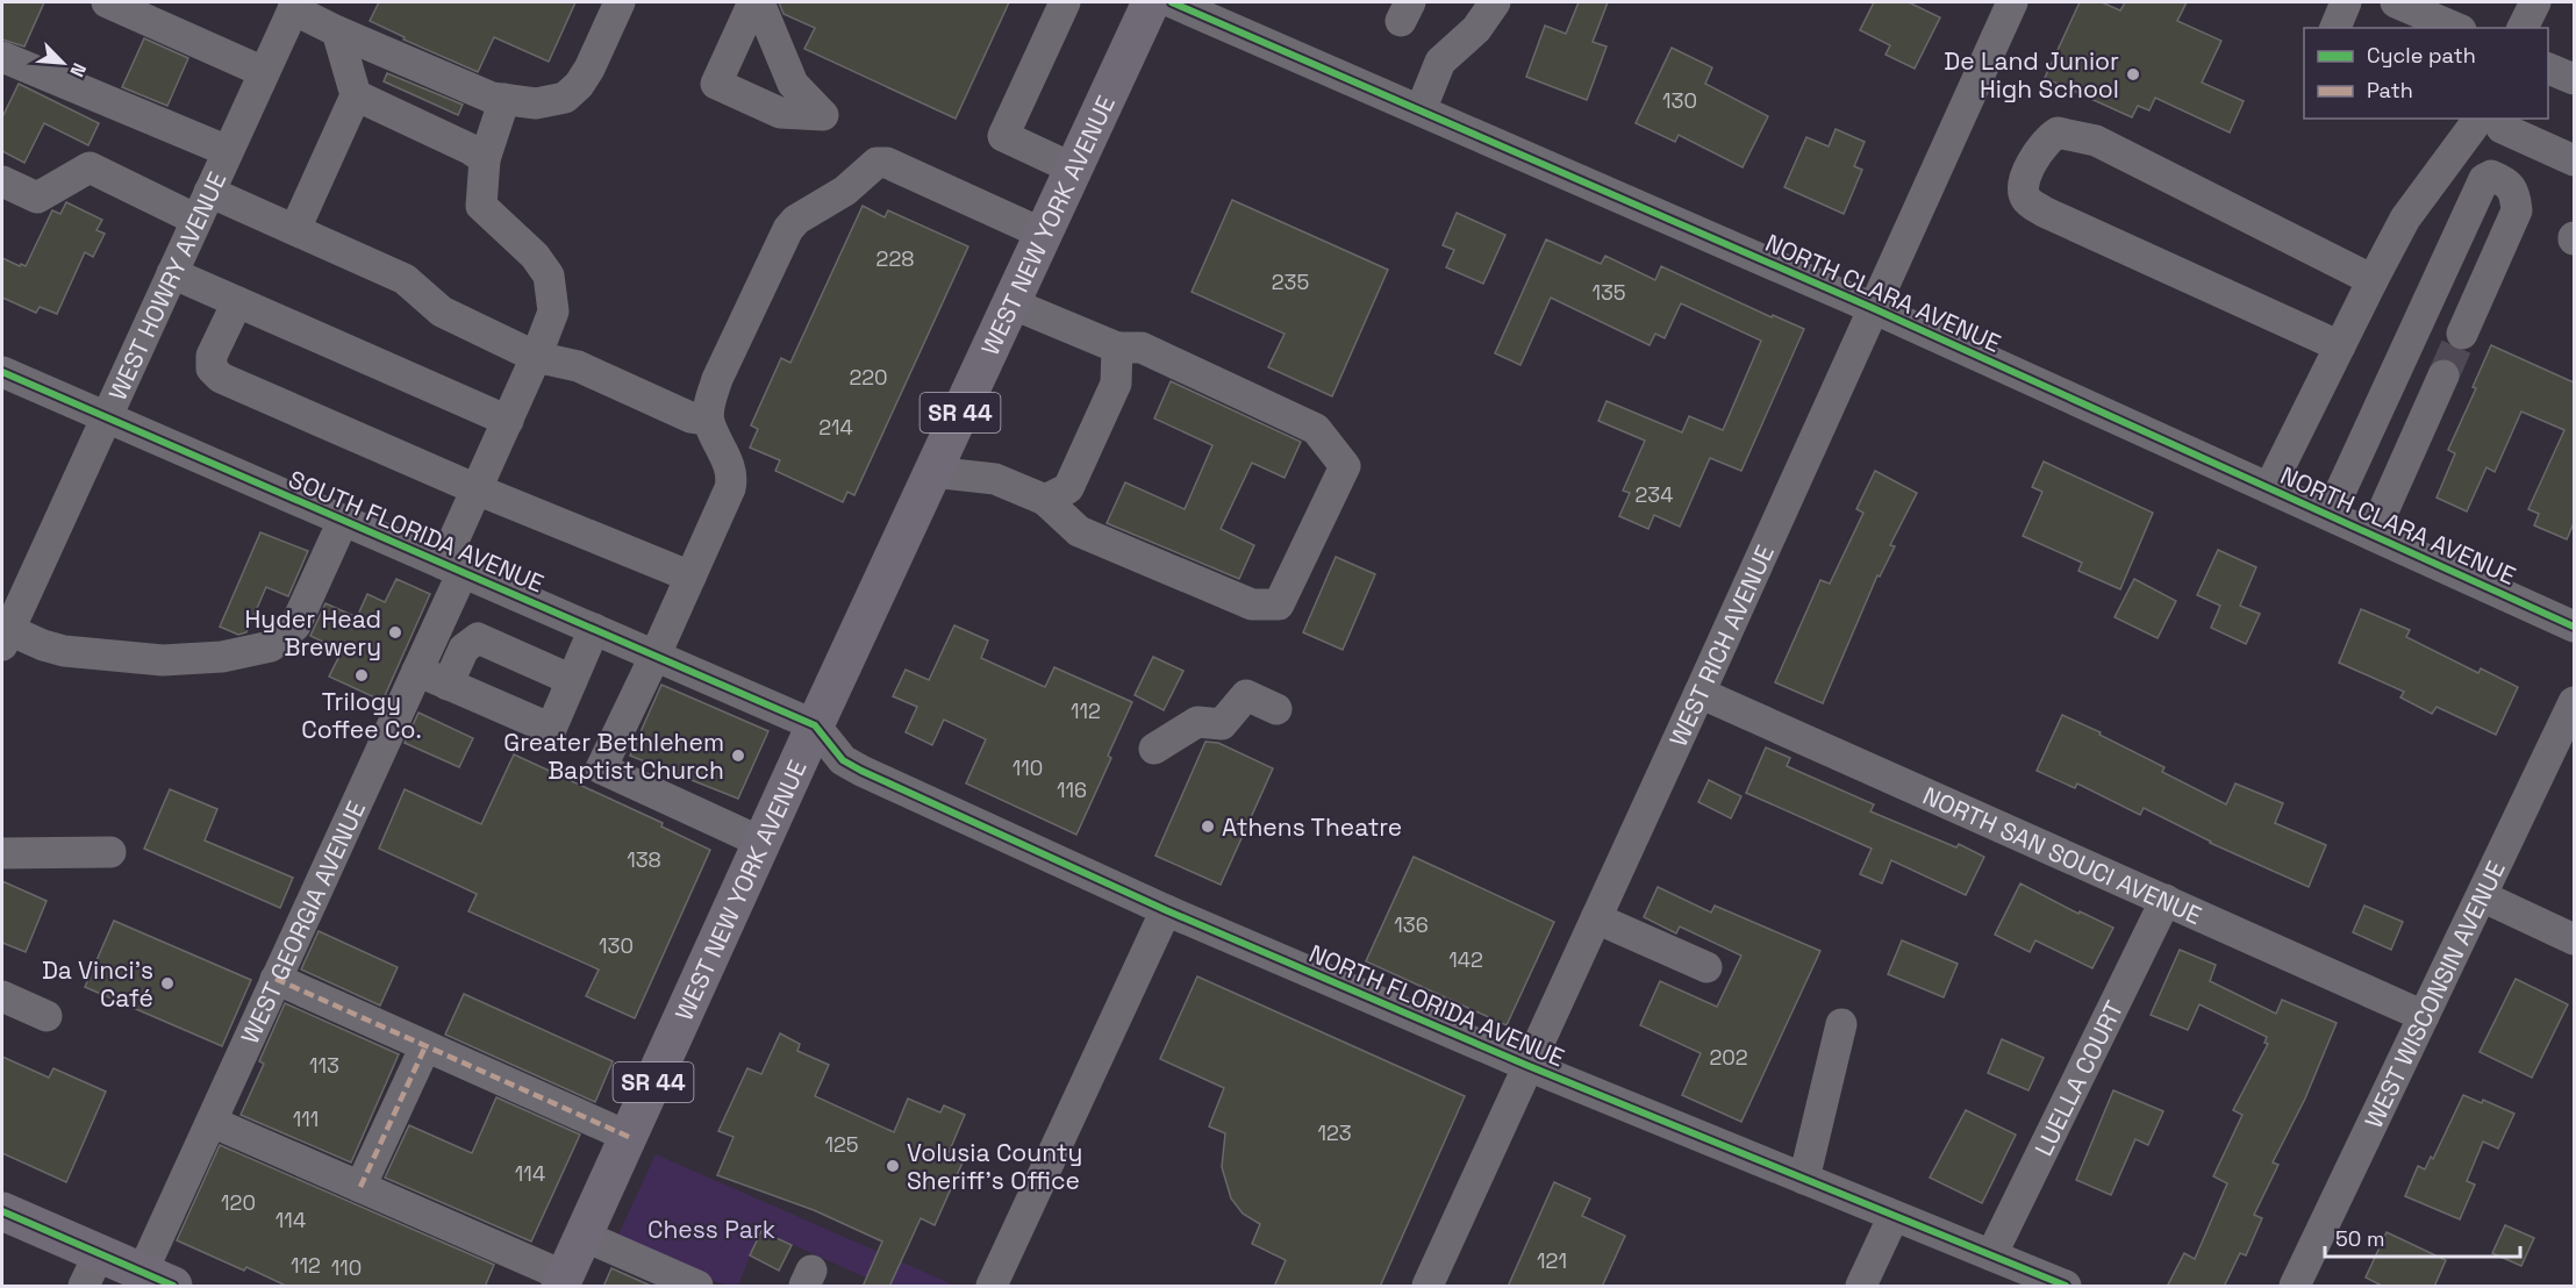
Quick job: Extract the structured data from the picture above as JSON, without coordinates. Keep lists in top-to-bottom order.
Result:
{
  "streets": {
    "main road": ["WEST NEW YORK AVENUE", "SR 44"],
    "street": [
      "WEST HOWRY AVENUE",
      "NORTH CLARA AVENUE",
      "SOUTH FLORIDA AVENUE",
      "WEST RICH AVENUE",
      "NORTH SAN SOUCI AVENUE",
      "WEST GEORGIA AVENUE",
      "WEST WISCONSIN AVENUE",
      "NORTH FLORIDA AVENUE",
      "LUELLA COURT"
    ]
  },
  "crossings": [
    ["WEST NEW YORK AVENUE", "SOUTH FLORIDA AVENUE"],
    ["WEST NEW YORK AVENUE", "NORTH FLORIDA AVENUE"],
    ["WEST HOWRY AVENUE", "SOUTH FLORIDA AVENUE"],
    ["NORTH CLARA AVENUE", "WEST RICH AVENUE"],
    ["SOUTH FLORIDA AVENUE", "WEST GEORGIA AVENUE"],
    ["SOUTH FLORIDA AVENUE", "NORTH FLORIDA AVENUE"],
    ["WEST RICH AVENUE", "NORTH SAN SOUCI AVENUE"],
    ["WEST RICH AVENUE", "NORTH FLORIDA AVENUE"],
    ["NORTH SAN SOUCI AVENUE", "WEST WISCONSIN AVENUE"],
    ["NORTH SAN SOUCI AVENUE", "LUELLA COURT"],
    ["NORTH FLORIDA AVENUE", "LUELLA COURT"]
  ],
  "parks": ["Chess Park"],
  "places": [
    "De Land Junior High School",
    "Hyder Head Brewery",
    "Trilogy Coffee Co.",
    "Greater Bethlehem Baptist Church",
    "Athens Theatre",
    "Da Vinci's Café",
    "Volusia County Sheriff's Office"
  ],
  "house_numbers": [
    "130",
    "228",
    "235",
    "135",
    "220",
    "214",
    "234",
    "112",
    "110",
    "116",
    "138",
    "136",
    "130",
    "142",
    "202",
    "113",
    "111",
    "123",
    "125",
    "114",
    "120",
    "114",
    "121",
    "112",
    "110"
  ],
  "legend": ["Cycle path", "Path"],
  "scale_bar": "50 m",
  "north": "bottom right"
}
